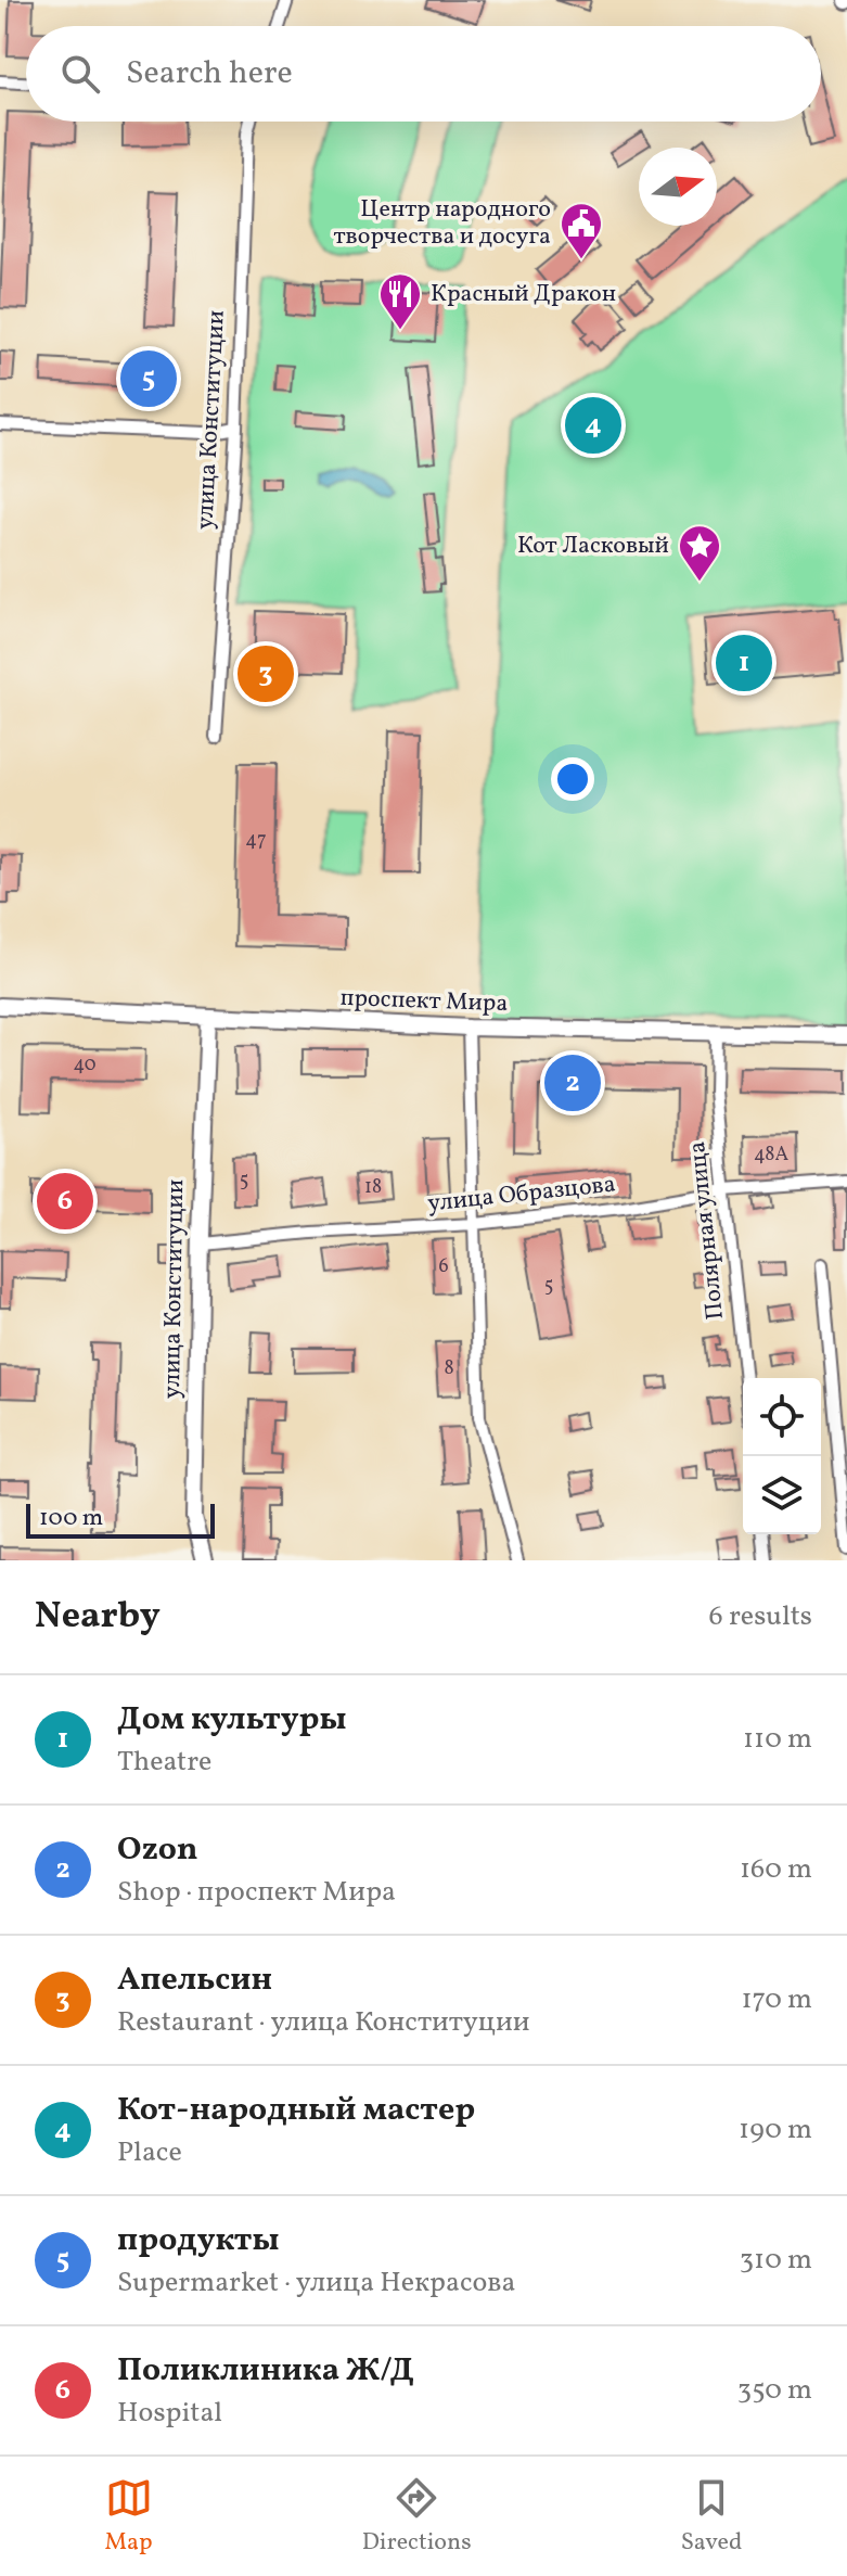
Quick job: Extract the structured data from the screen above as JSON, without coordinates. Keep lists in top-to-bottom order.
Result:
{
  "streets": {
    "street": [
      "улица Конституции",
      "проспект Мира",
      "улица Образцова",
      "Полярная улица"
    ]
  },
  "crossings": [
    ["улица Конституции", "проспект Мира"],
    ["улица Конституции", "улица Образцова"],
    ["проспект Мира", "Полярная улица"],
    ["улица Образцова", "Полярная улица"]
  ],
  "places": {
    "public building": ["Центр народного творчества и досуга"],
    "restaurant": ["Красный Дракон"],
    "place": ["Кот Ласковый"]
  },
  "house_numbers": [
    "47",
    "40",
    "48А",
    "5",
    "18",
    "6",
    "5",
    "8"
  ],
  "scale_bar": "100 m",
  "north": "right",
  "page": {
    "search": "Search here",
    "pins": [
      "5",
      "4",
      "1",
      "3",
      "2",
      "6"
    ],
    "scale": "100 m",
    "heading": ["Nearby", "6 results"],
    "list": [
      {
        "mark": "1",
        "name": "Дом культуры",
        "note": "Theatre",
        "value": "110 m"
      },
      {
        "mark": "2",
        "name": "Ozon",
        "note": "Shop · проспект Мира",
        "value": "160 m"
      },
      {
        "mark": "3",
        "name": "Апельсин",
        "note": "Restaurant · улица Конституции",
        "value": "170 m"
      },
      {
        "mark": "4",
        "name": "Кот-народный мастер",
        "note": "Place",
        "value": "190 m"
      },
      {
        "mark": "5",
        "name": "продукты",
        "note": "Supermarket · улица Некрасова",
        "value": "310 m"
      },
      {
        "mark": "6",
        "name": "Поликлиника Ж/Д",
        "note": "Hospital",
        "value": "350 m"
      }
    ],
    "nav": ["Map", "Directions", "Saved"]
  }
}
